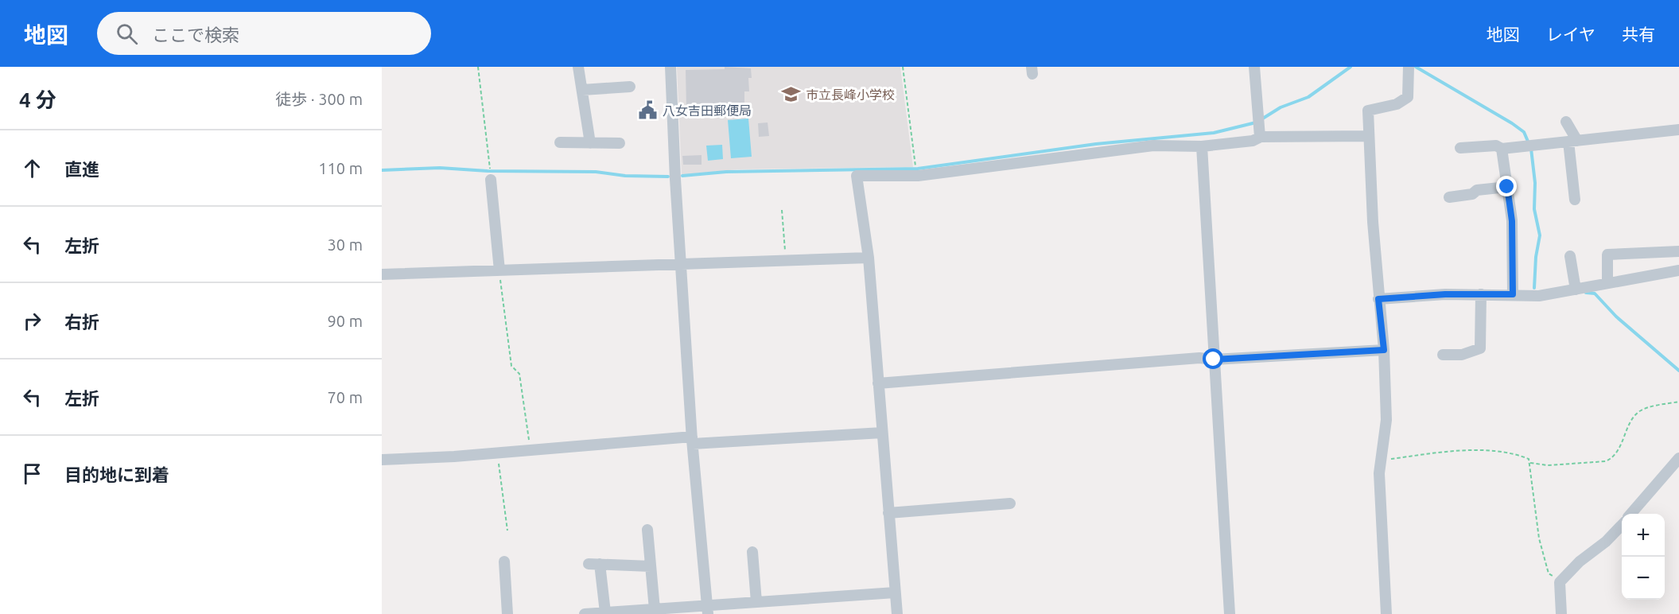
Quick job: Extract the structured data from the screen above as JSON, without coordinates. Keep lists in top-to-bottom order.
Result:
{
  "places": {
    "school or university": ["市立長峰小学校"],
    "public building": ["八女吉田郵便局"]
  },
  "page": {
    "header": "地図",
    "search": "ここで検索",
    "nav": ["地図", "レイヤ", "共有"],
    "heading": ["4 分", "徒歩 · 300 m"],
    "list": [
      ["直進", "110 m"],
      ["左折", "30 m"],
      ["右折", "90 m"],
      ["左折", "70 m"],
      "目的地に到着"
    ],
    "map_buttons": ["+", "−"]
  }
}
